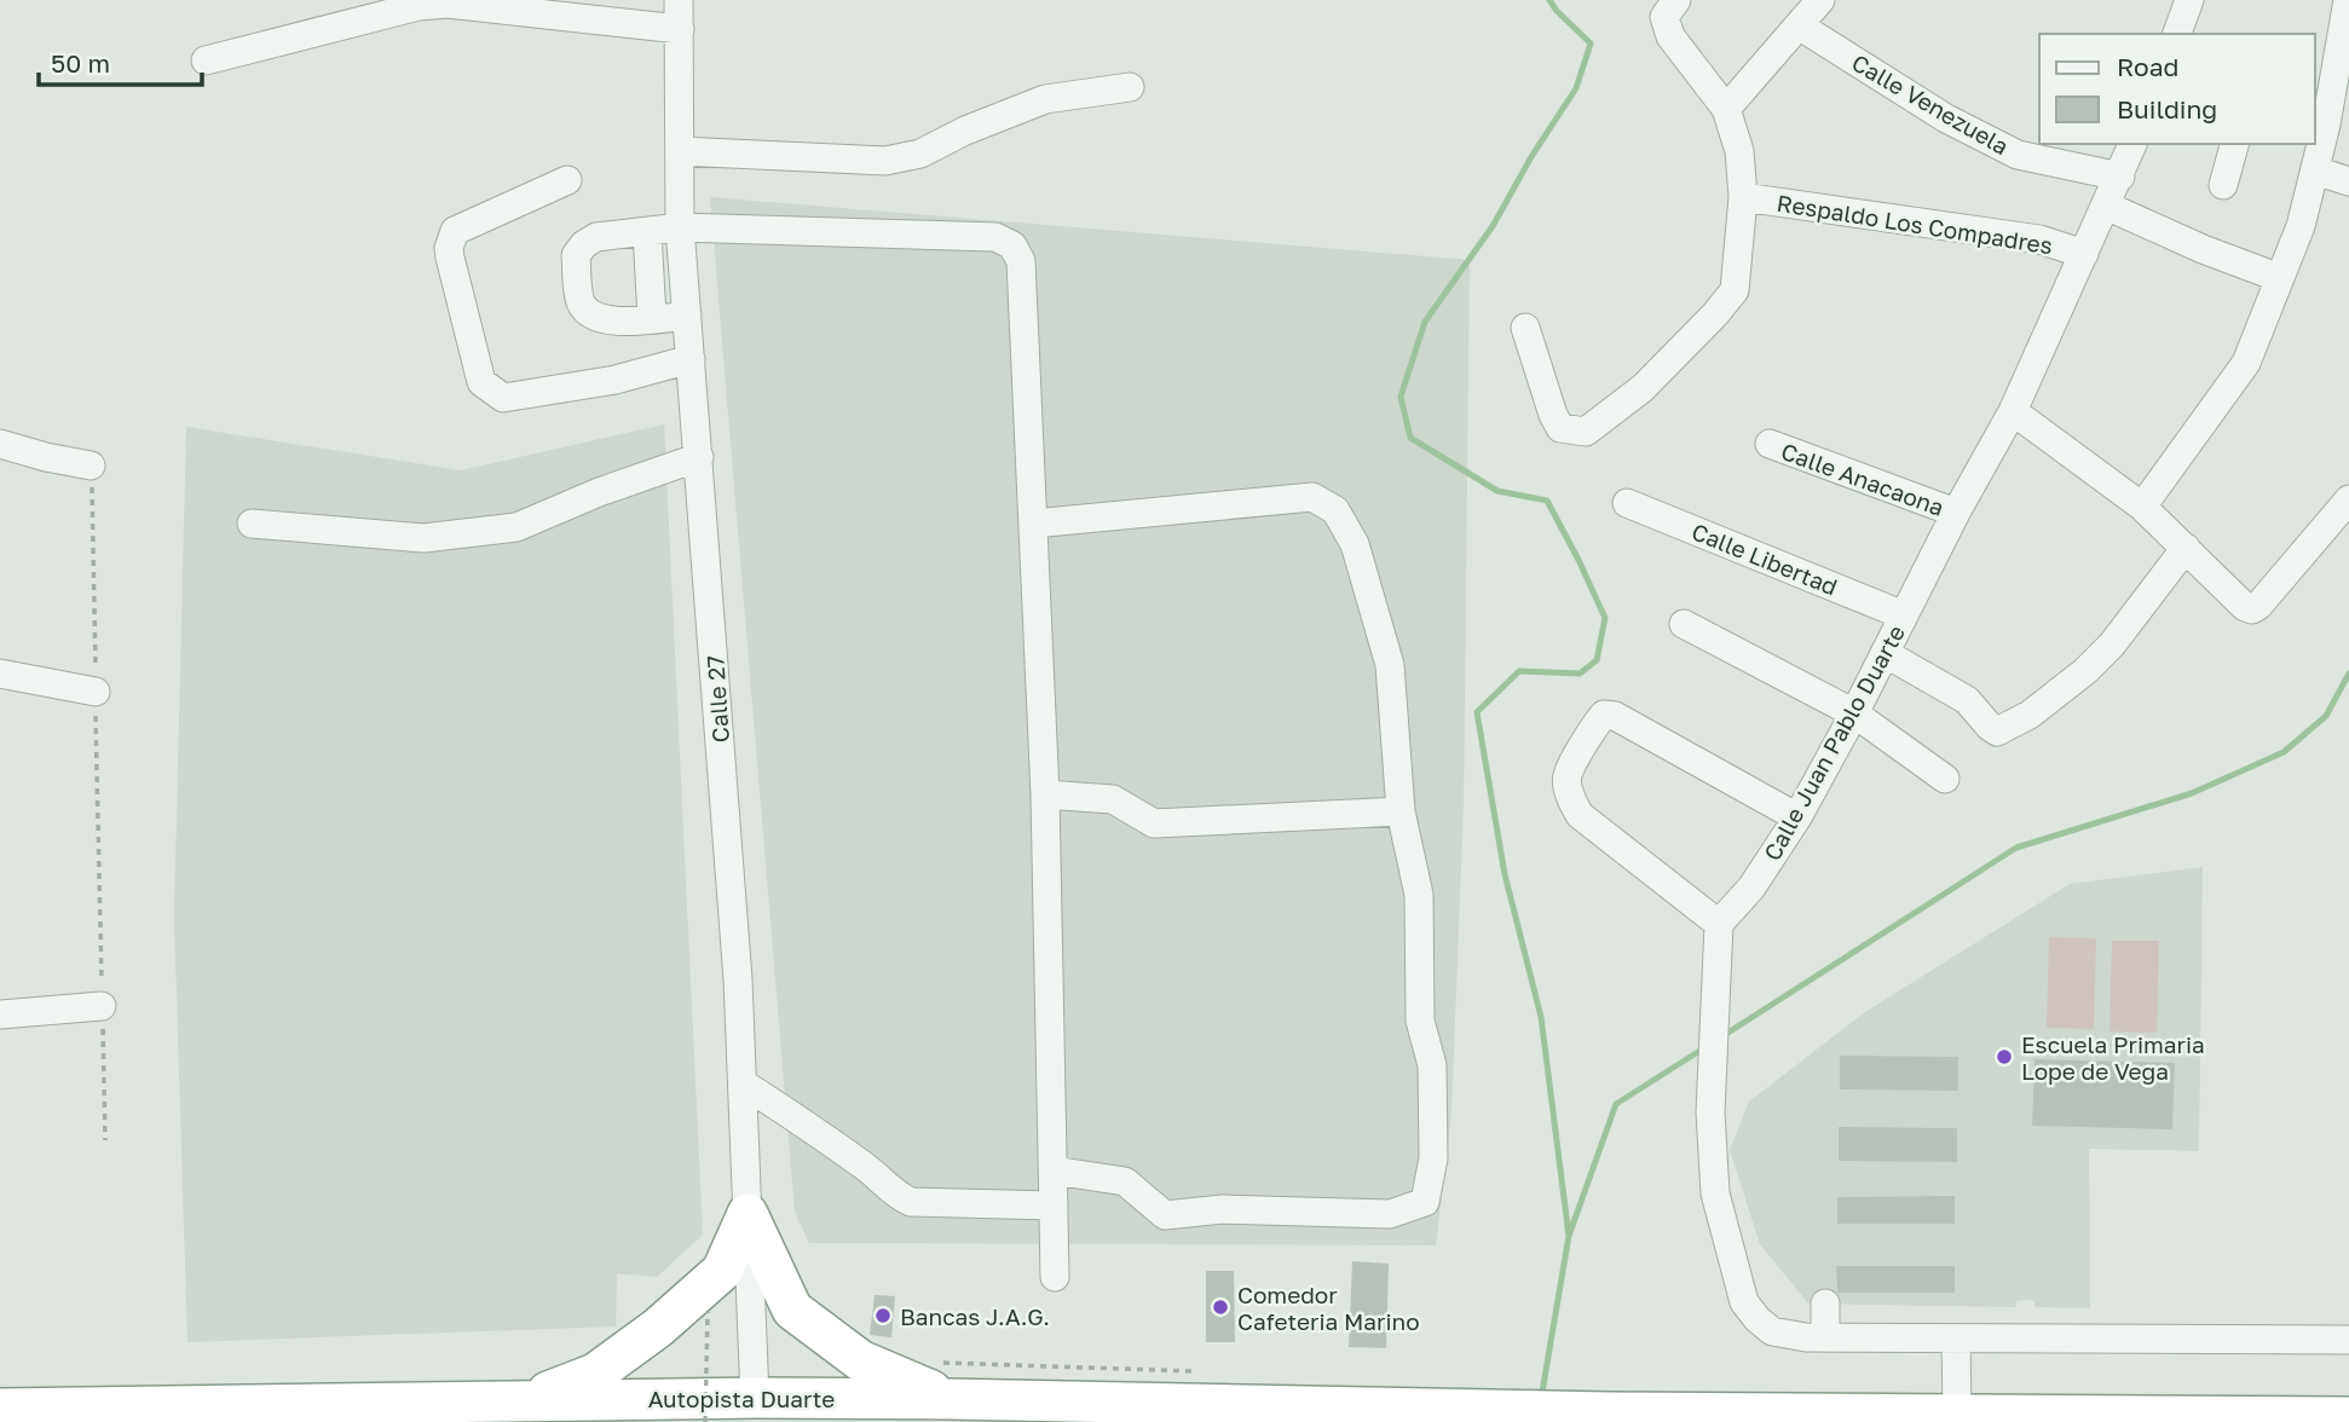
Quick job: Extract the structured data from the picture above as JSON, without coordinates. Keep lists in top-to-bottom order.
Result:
{
  "streets": {
    "highway": ["Autopista Duarte"],
    "street": [
      "Calle Venezuela",
      "Respaldo Los Compadres",
      "Calle Anacaona",
      "Calle Libertad",
      "Calle 27",
      "Calle Juan Pablo Duarte"
    ]
  },
  "crossings": [
    ["Calle Venezuela", "Calle Juan Pablo Duarte"],
    ["Respaldo Los Compadres", "Calle Juan Pablo Duarte"],
    ["Calle Anacaona", "Calle Juan Pablo Duarte"],
    ["Calle Libertad", "Calle Juan Pablo Duarte"],
    ["Calle 27", "Autopista Duarte"]
  ],
  "places": ["Escuela Primaria Lope de Vega", "Comedor Cafeteria Marino", "Bancas J.A.G."],
  "legend": ["Road", "Building"],
  "scale_bar": "50 m"
}
